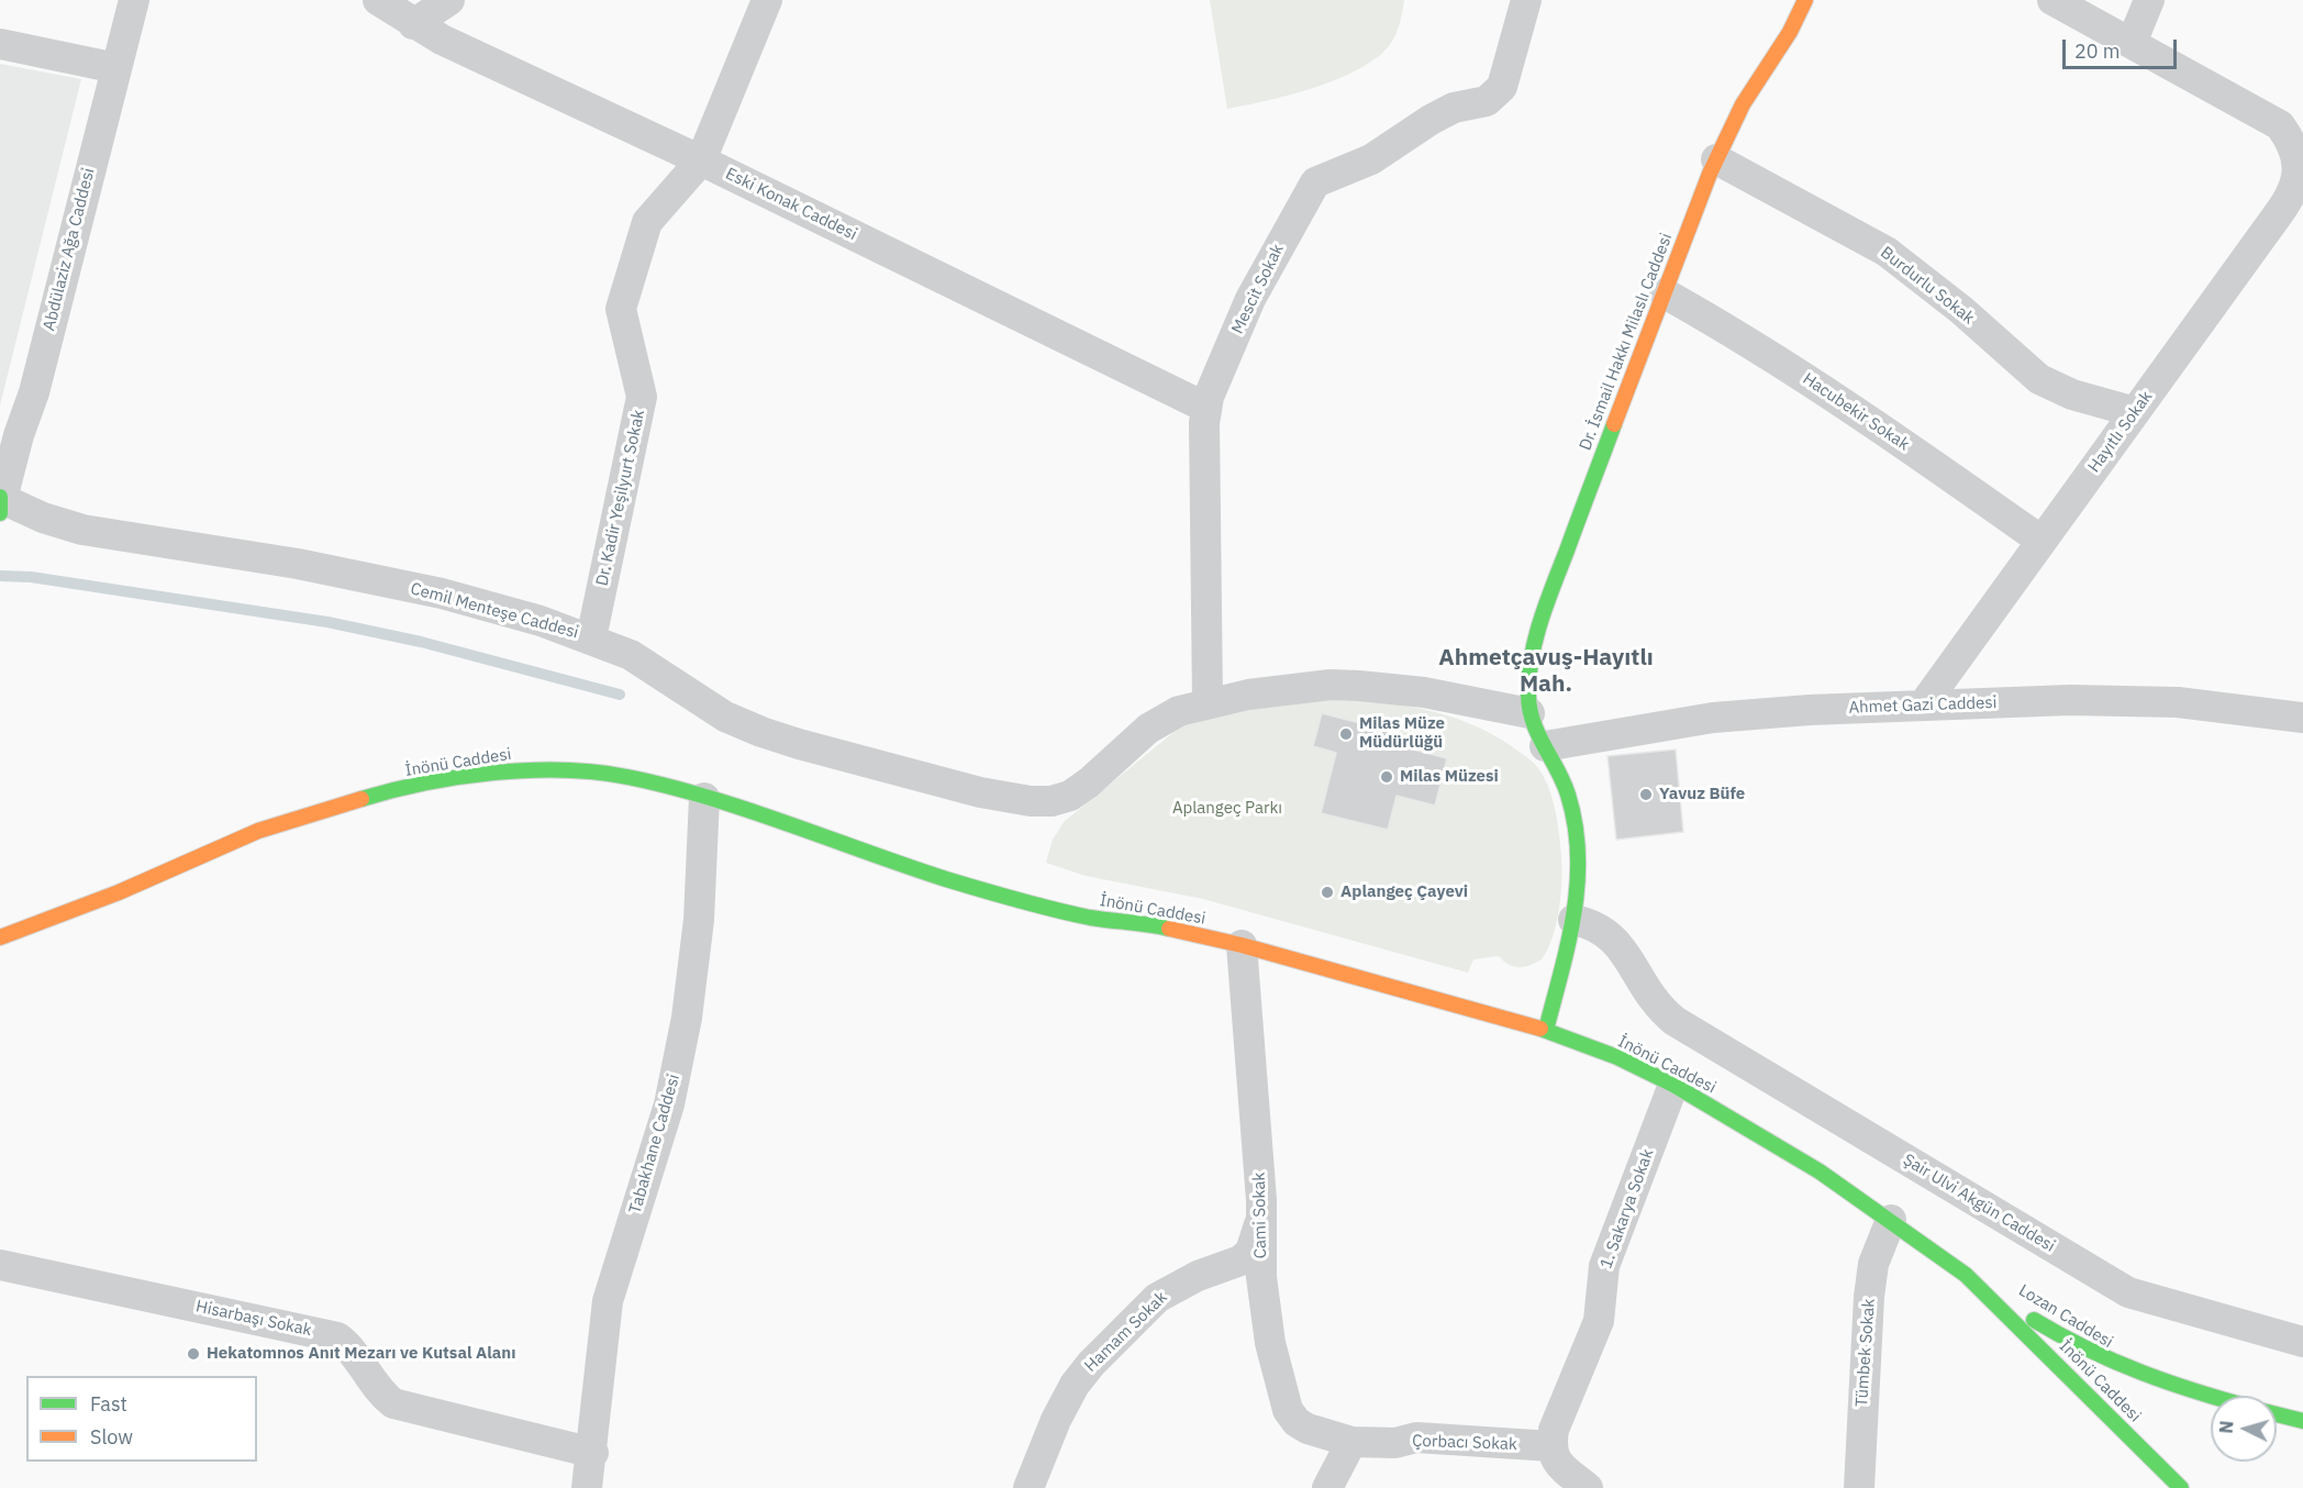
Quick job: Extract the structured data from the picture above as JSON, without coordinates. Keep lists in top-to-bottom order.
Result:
{
  "streets": {
    "street": [
      "Eski Konak Caddesi",
      "Abdülaziz Ağa Caddesi",
      "Burdurlu Sokak",
      "Mescit Sokak",
      "Dr. İsmail Hakkı Milaslı Caddesi",
      "Hacubekir Sokak",
      "Hayıtlı Sokak",
      "Dr. Kadir Yeşilyurt Sokak",
      "Cemil Menteşe Caddesi",
      "Ahmet Gazi Caddesi",
      "İnönü Caddesi",
      "Tabakhane Caddesi",
      "Şair Ulvi Akgün Caddesi",
      "1. Sakarya Sokak",
      "Cami Sokak",
      "Lozan Caddesi",
      "Hisarbaşı Sokak",
      "Hamam Sokak",
      "Tümbek Sokak",
      "Çorbacı Sokak"
    ]
  },
  "crossings": [
    ["Eski Konak Caddesi", "Mescit Sokak"],
    ["Eski Konak Caddesi", "Dr. Kadir Yeşilyurt Sokak"],
    ["Abdülaziz Ağa Caddesi", "Cemil Menteşe Caddesi"],
    ["Burdurlu Sokak", "Dr. İsmail Hakkı Milaslı Caddesi"],
    ["Burdurlu Sokak", "Hayıtlı Sokak"],
    ["Mescit Sokak", "Cemil Menteşe Caddesi"],
    ["Dr. İsmail Hakkı Milaslı Caddesi", "Hacubekir Sokak"],
    ["Dr. İsmail Hakkı Milaslı Caddesi", "Cemil Menteşe Caddesi"],
    ["Hacubekir Sokak", "Hayıtlı Sokak"],
    ["Hayıtlı Sokak", "Ahmet Gazi Caddesi"],
    ["Dr. Kadir Yeşilyurt Sokak", "Cemil Menteşe Caddesi"],
    ["İnönü Caddesi", "Tabakhane Caddesi"],
    ["İnönü Caddesi", "1. Sakarya Sokak"],
    ["İnönü Caddesi", "Cami Sokak"],
    ["İnönü Caddesi", "Lozan Caddesi"],
    ["İnönü Caddesi", "Tümbek Sokak"],
    ["Tabakhane Caddesi", "Hisarbaşı Sokak"],
    ["1. Sakarya Sokak", "Çorbacı Sokak"],
    ["Cami Sokak", "Hamam Sokak"],
    ["Cami Sokak", "Çorbacı Sokak"]
  ],
  "districts": ["Ahmetçavuş-Hayıtlı Mah."],
  "parks": ["Aplangeç Parkı"],
  "places": [
    "Milas Müze Müdürlüğü",
    "Milas Müzesi",
    "Yavuz Büfe",
    "Aplangeç Çayevi",
    "Hekatomnos Anıt Mezarı ve Kutsal Alanı"
  ],
  "legend": ["Fast", "Slow"],
  "scale_bar": "20 m",
  "north": "left"
}
